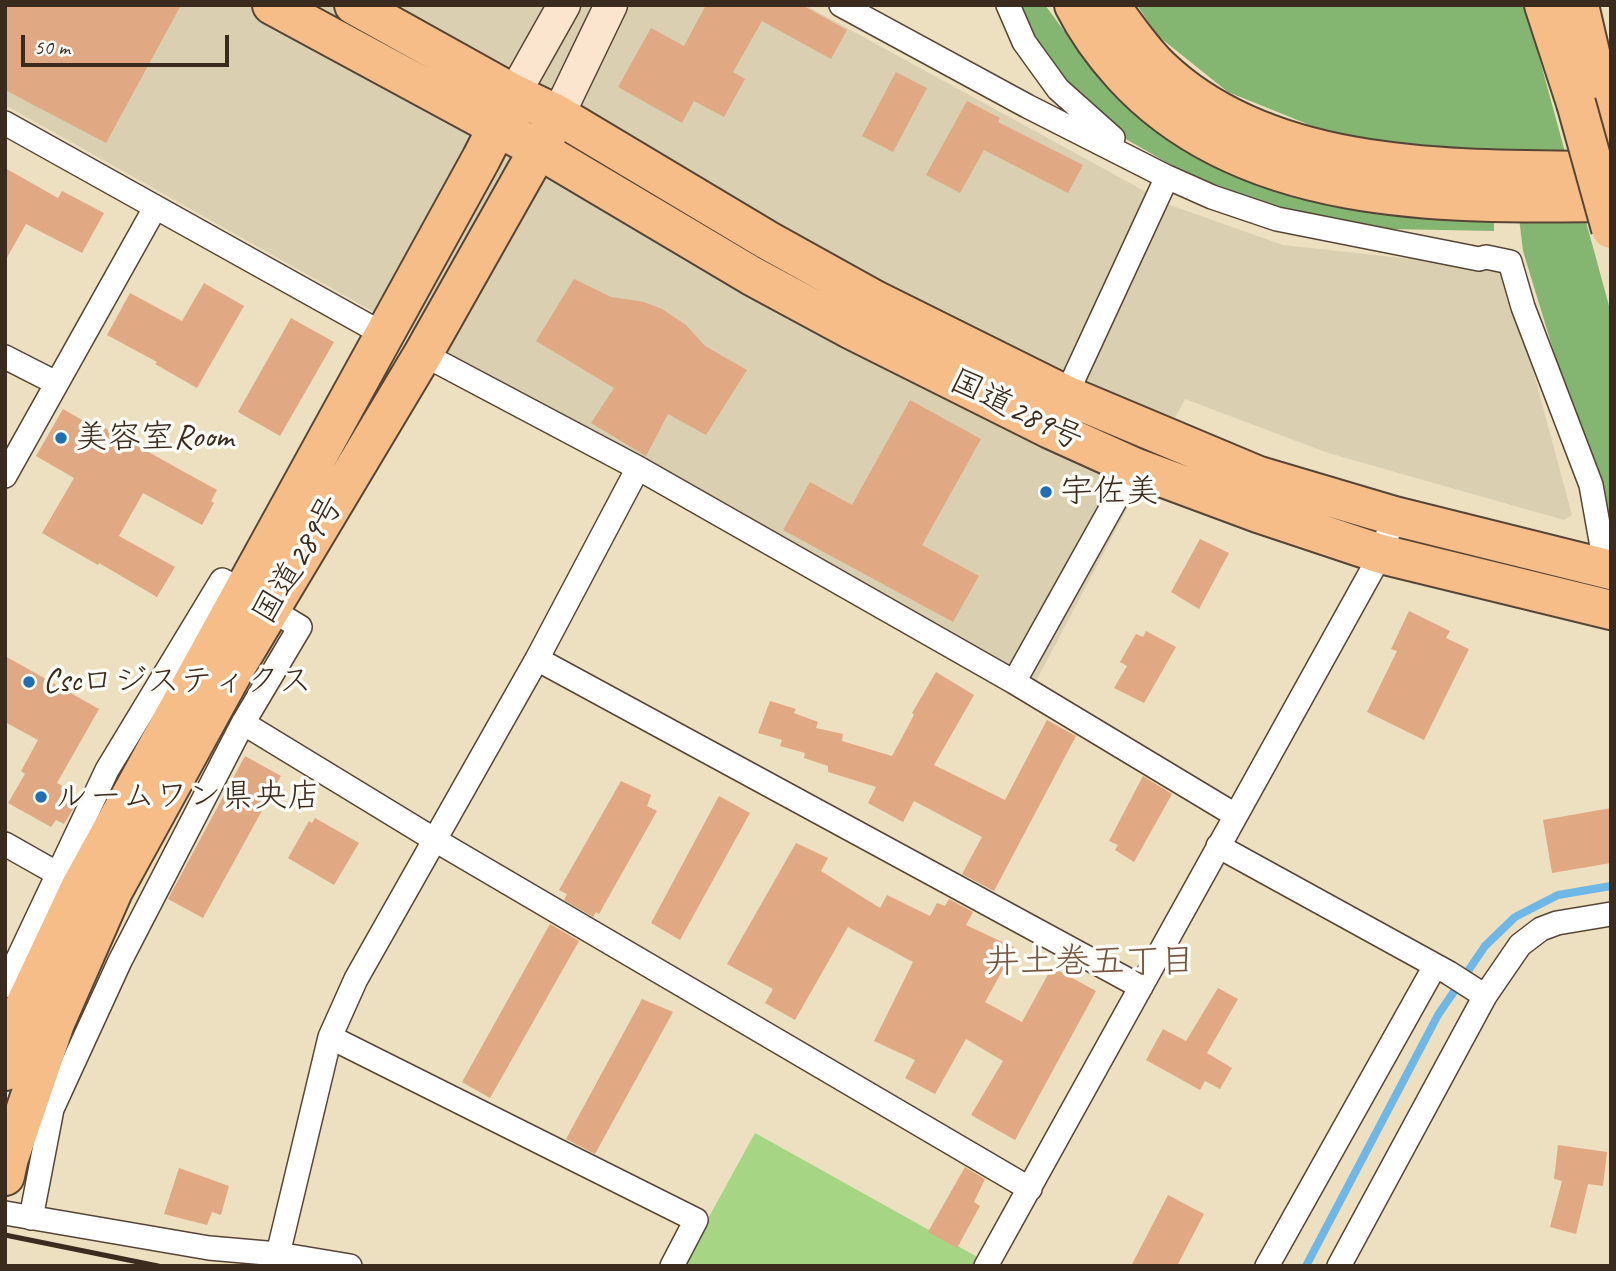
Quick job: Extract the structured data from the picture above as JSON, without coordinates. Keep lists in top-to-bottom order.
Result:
{
  "streets": {
    "highway": ["国道289号"]
  },
  "districts": ["井土巻五丁目"],
  "places": [
    "美容室Room",
    "宇佐美",
    "Cscロジスティクス",
    "ルームワン県央店"
  ],
  "scale_bar": "50 m"
}
